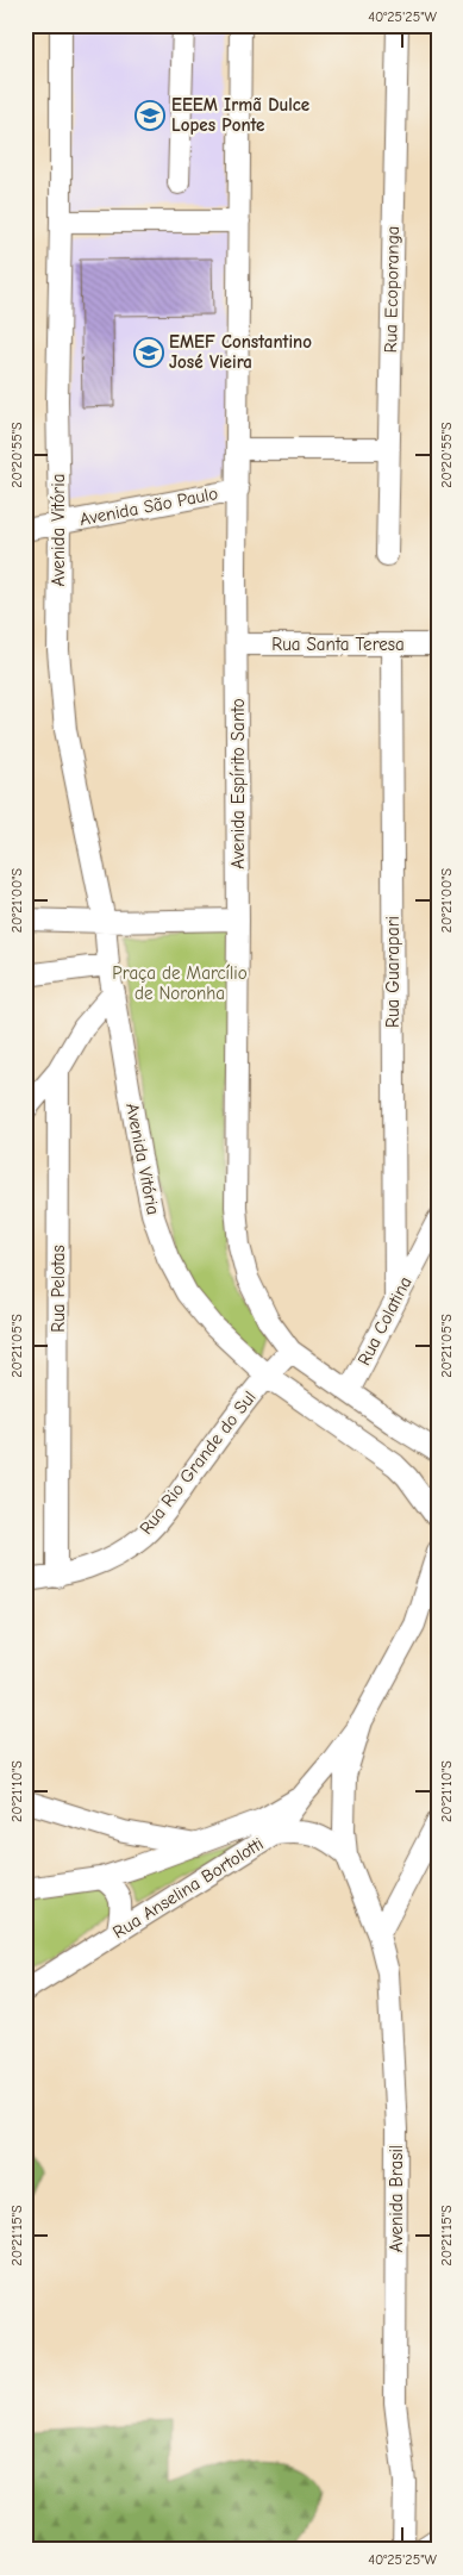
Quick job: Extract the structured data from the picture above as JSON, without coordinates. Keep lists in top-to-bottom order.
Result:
{
  "streets": {
    "street": [
      "Rua Ecoporanga",
      "Avenida São Paulo",
      "Avenida Vitória",
      "Rua Santa Teresa",
      "Avenida Espírito Santo",
      "Rua Guarapari",
      "Rua Pelotas",
      "Rua Colatina",
      "Rua Rio Grande do Sul",
      "Rua Anselina Bortolotti",
      "Avenida Brasil"
    ]
  },
  "crossings": [
    ["Avenida São Paulo", "Avenida Vitória"],
    ["Avenida São Paulo", "Avenida Espírito Santo"],
    ["Avenida Vitória", "Rua Rio Grande do Sul"],
    ["Rua Santa Teresa", "Avenida Espírito Santo"],
    ["Rua Santa Teresa", "Rua Guarapari"],
    ["Avenida Espírito Santo", "Rua Colatina"],
    ["Rua Guarapari", "Rua Colatina"],
    ["Rua Pelotas", "Rua Rio Grande do Sul"]
  ],
  "parks": ["Praça de Marcílio de Noronha"],
  "places": {
    "school or university": ["EEEM Irmã Dulce Lopes Ponte", "EMEF Constantino José Vieira"]
  },
  "coordinates": [
    "40°25'25\"W",
    "20°20'55\"S",
    "20°21'00\"S",
    "20°21'05\"S",
    "20°21'10\"S",
    "20°21'15\"S"
  ]
}
